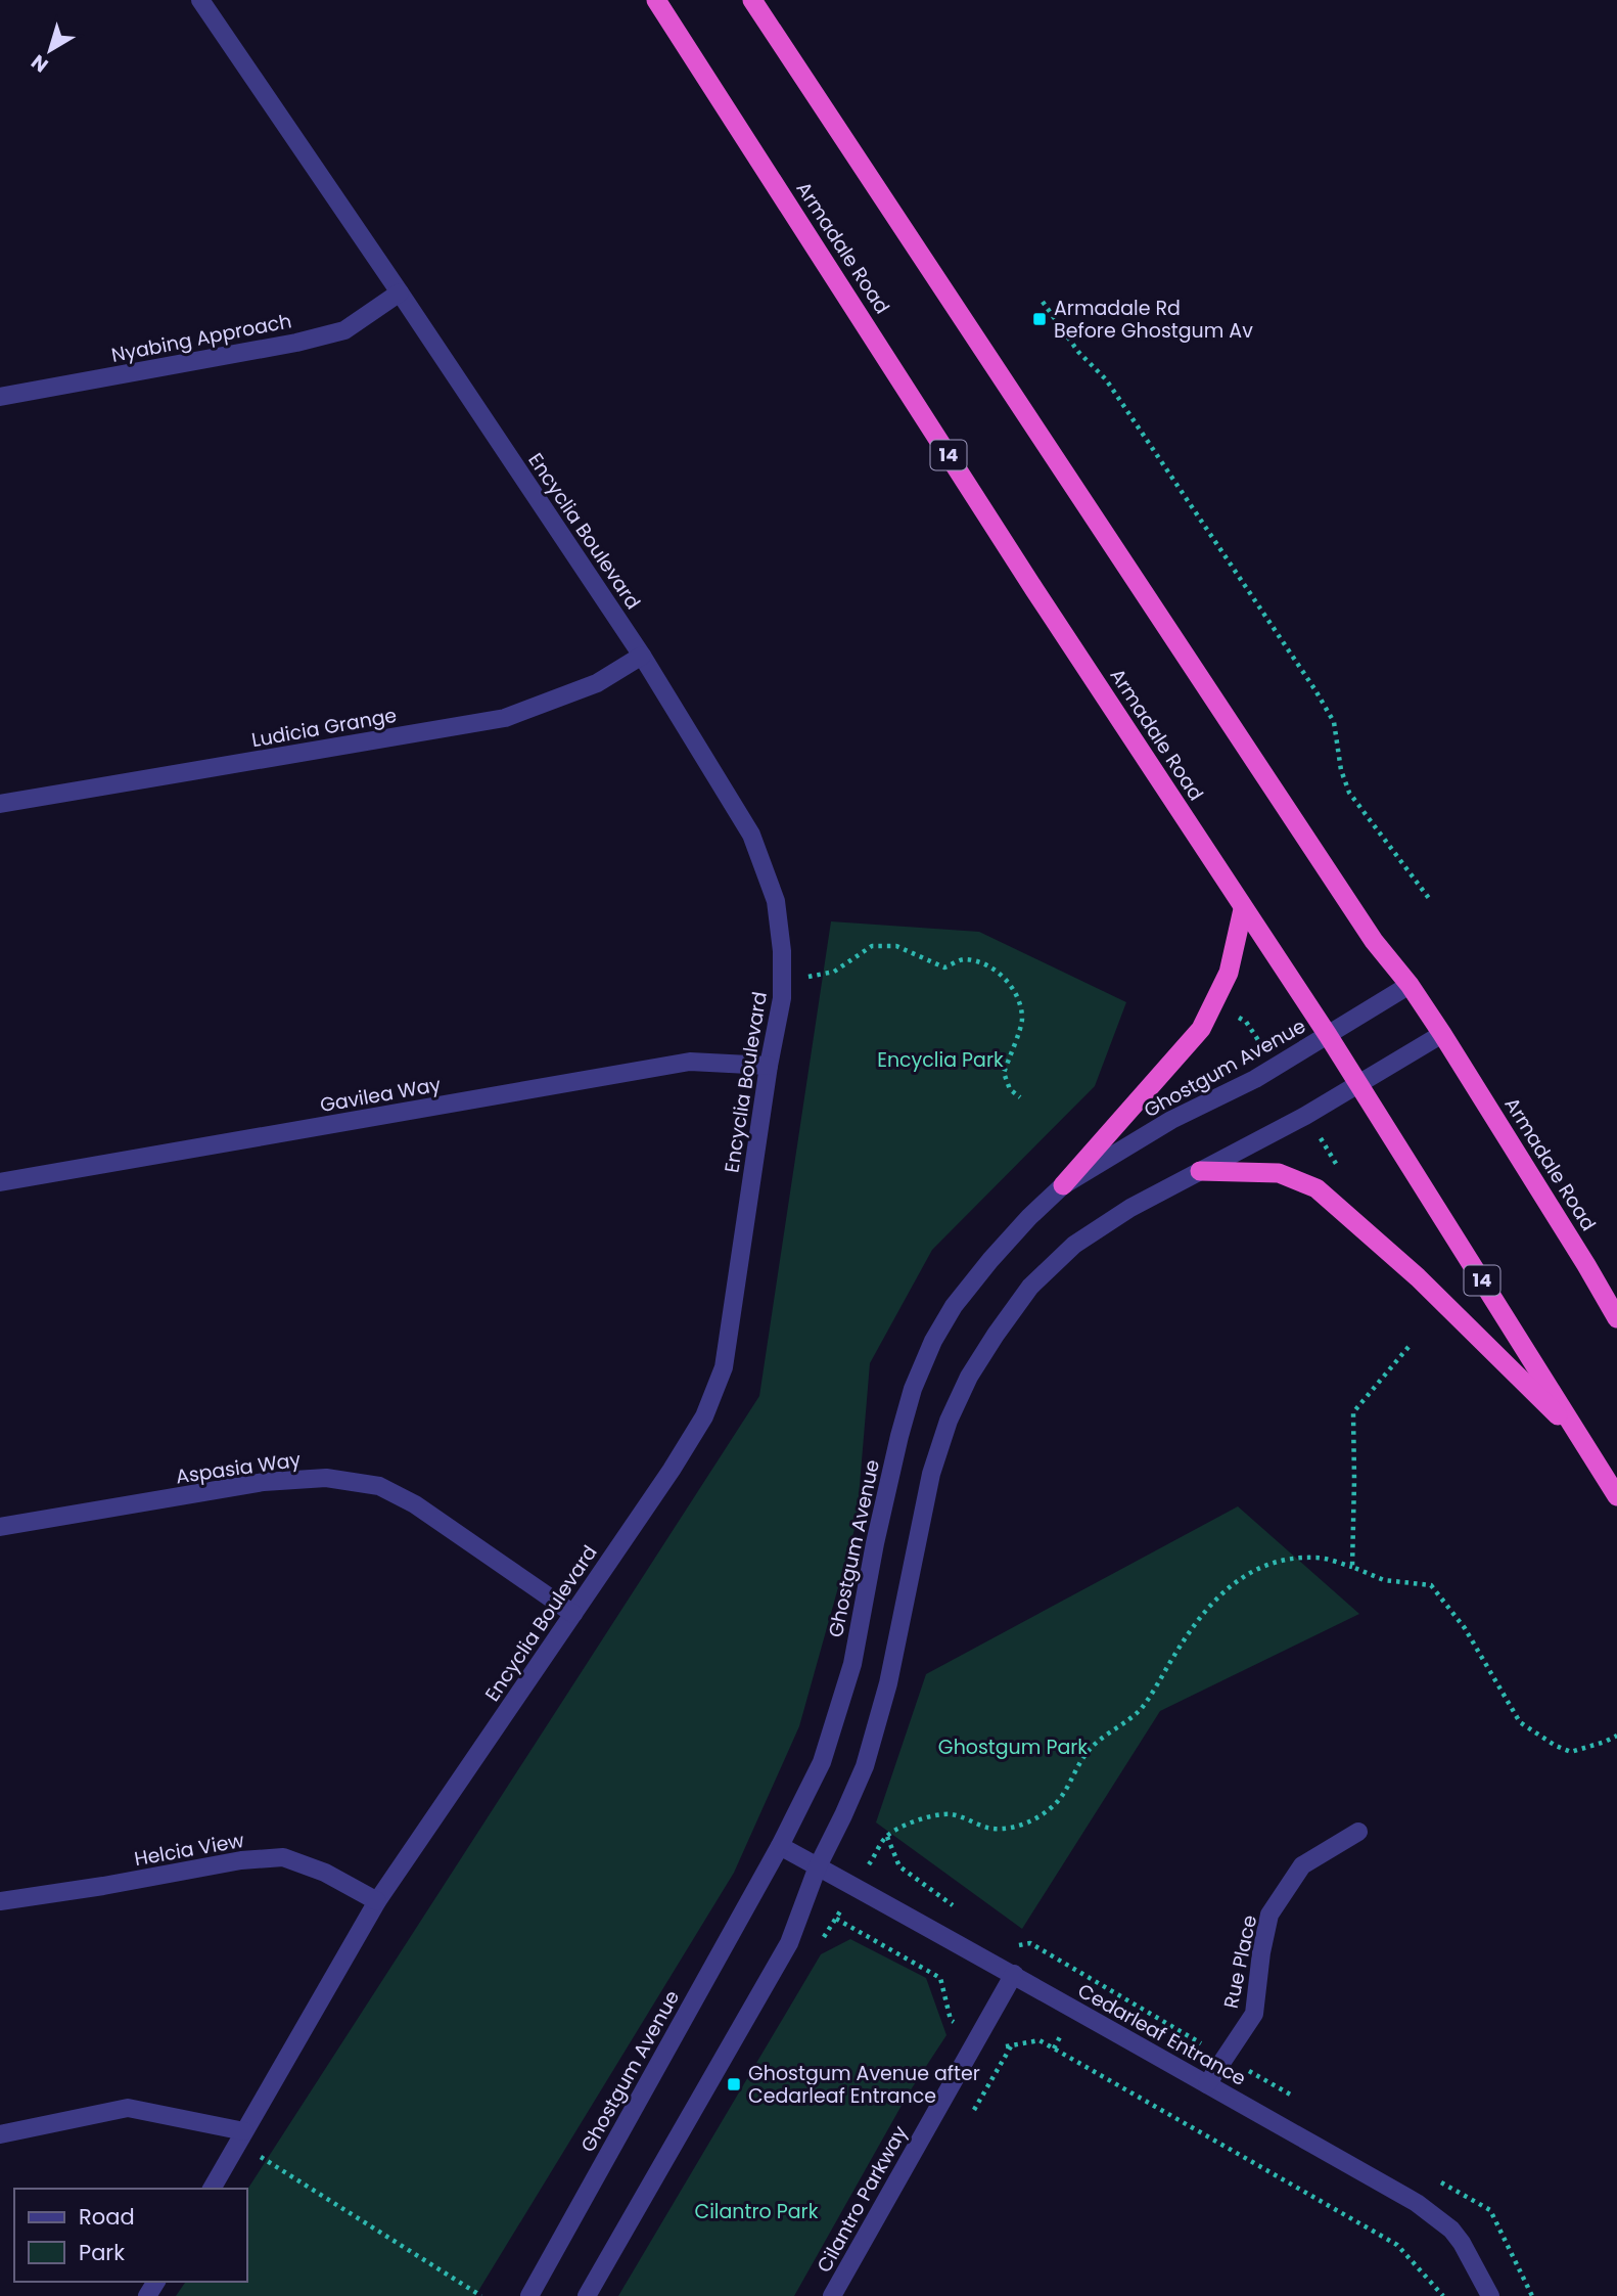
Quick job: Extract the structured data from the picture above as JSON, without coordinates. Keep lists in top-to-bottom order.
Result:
{
  "streets": {
    "highway": ["Armadale Road", "14"],
    "street": [
      "Nyabing Approach",
      "Encyclia Boulevard",
      "Ludicia Grange",
      "Ghostgum Avenue",
      "Gavilea Way",
      "Aspasia Way",
      "Helcia View",
      "Rue Place",
      "Cedarleaf Entrance",
      "Cilantro Parkway"
    ]
  },
  "crossings": [
    ["Armadale Road", "Ghostgum Avenue"],
    ["Nyabing Approach", "Encyclia Boulevard"],
    ["Encyclia Boulevard", "Ludicia Grange"],
    ["Encyclia Boulevard", "Gavilea Way"],
    ["Encyclia Boulevard", "Aspasia Way"],
    ["Encyclia Boulevard", "Helcia View"],
    ["Ghostgum Avenue", "Cedarleaf Entrance"],
    ["Rue Place", "Cedarleaf Entrance"],
    ["Cedarleaf Entrance", "Cilantro Parkway"]
  ],
  "parks": ["Encyclia Park", "Ghostgum Park", "Cilantro Park"],
  "places": {
    "transit": ["Armadale Rd Before Ghostgum Av", "Ghostgum Avenue after Cedarleaf Entrance"]
  },
  "legend": ["Road", "Park"],
  "north": "bottom left"
}
